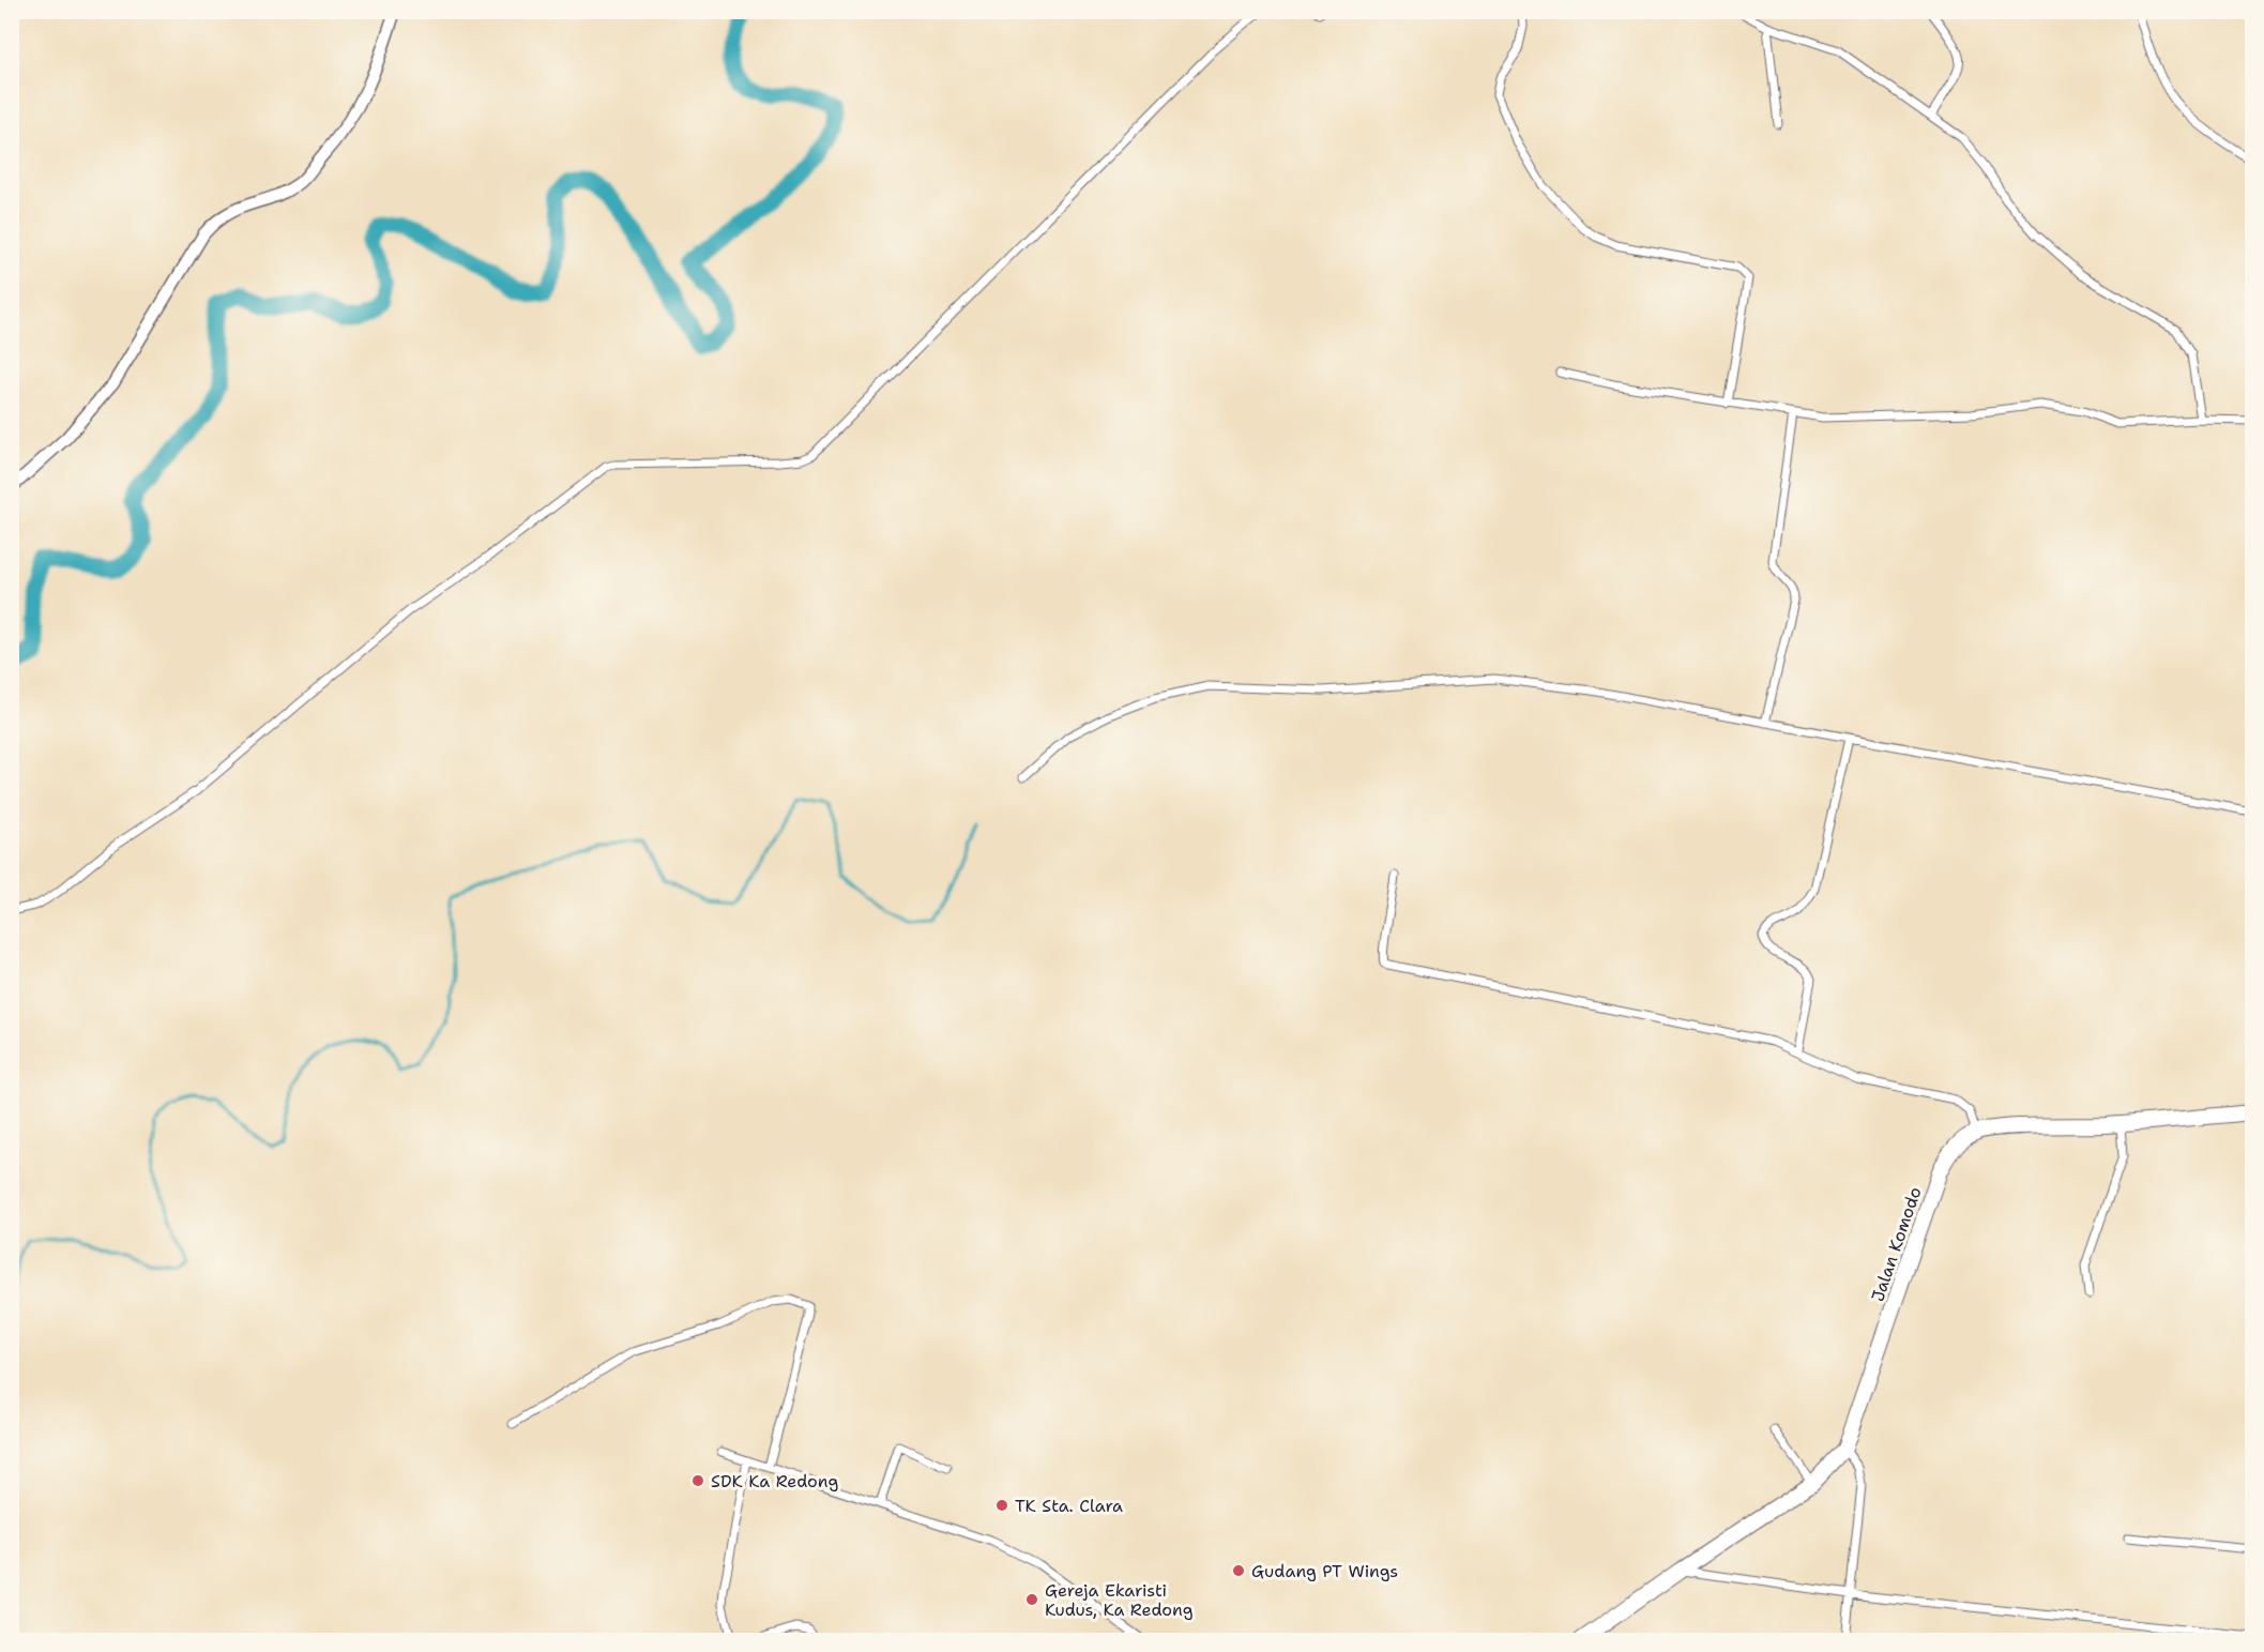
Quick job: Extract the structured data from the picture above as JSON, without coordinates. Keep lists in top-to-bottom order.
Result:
{
  "streets": {
    "highway": ["Jalan Komodo"]
  },
  "places": [
    "SDK Ka Redong",
    "TK Sta. Clara",
    "Gudang PT Wings",
    "Gereja Ekaristi Kudus, Ka Redong"
  ]
}
